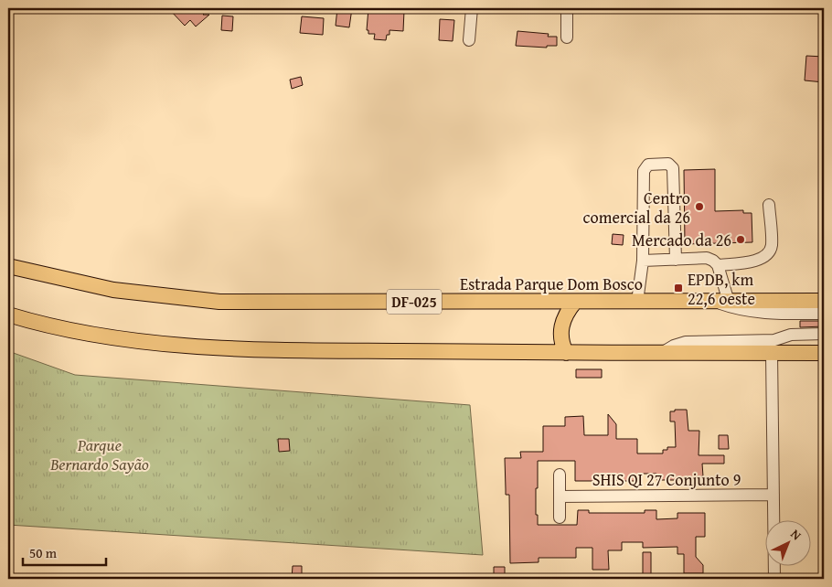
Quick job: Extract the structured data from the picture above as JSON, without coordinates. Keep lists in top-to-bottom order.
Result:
{
  "streets": {
    "main road": ["Estrada Parque Dom Bosco", "DF-025"],
    "street": ["SHIS QI 27 Conjunto 9"]
  },
  "parks": ["Parque Bernardo Sayão"],
  "places": {
    "other": ["Centro comercial da 26", "Mercado da 26"],
    "transit": ["EPDB, km 22,6 oeste"]
  },
  "scale_bar": "50 m",
  "north": "top right"
}
